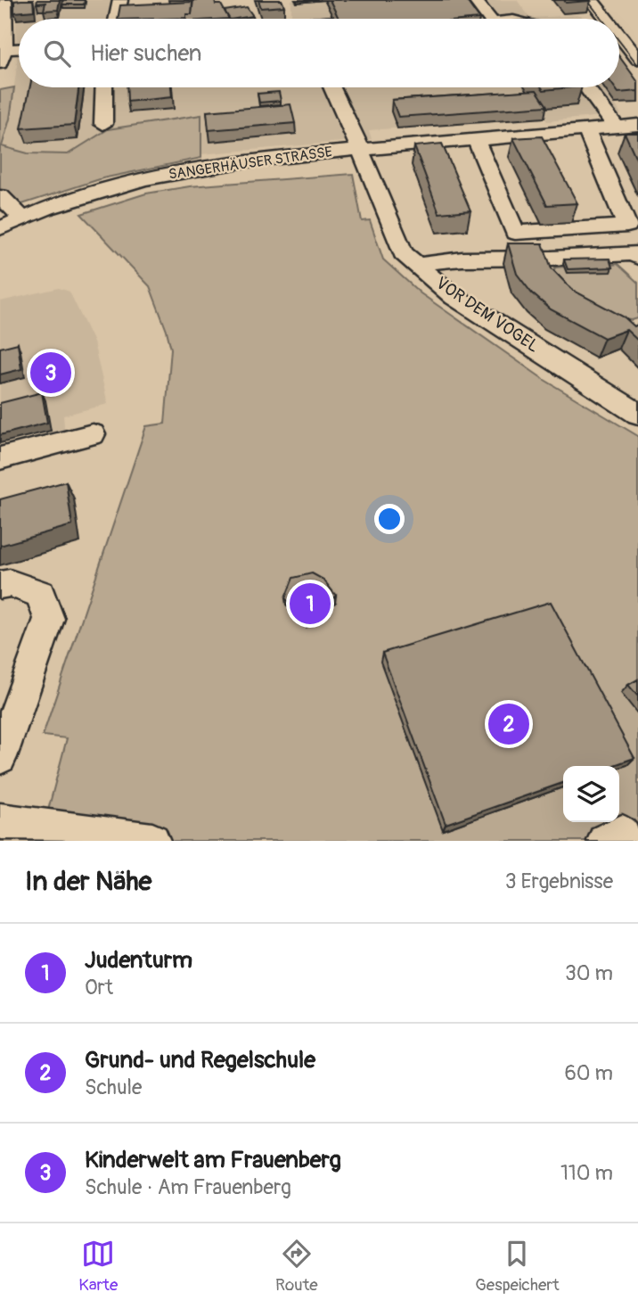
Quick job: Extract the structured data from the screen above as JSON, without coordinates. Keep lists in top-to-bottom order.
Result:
{
  "streets": {
    "street": ["SANGERHÄUSER STRASSE", "VOR DEM VOGEL"]
  },
  "crossings": [
    ["SANGERHÄUSER STRASSE", "VOR DEM VOGEL"]
  ],
  "page": {
    "search": "Hier suchen",
    "pins": ["3", "1", "2"],
    "heading": ["In der Nähe", "3 Ergebnisse"],
    "list": [
      {
        "mark": "1",
        "name": "Judenturm",
        "note": "Ort",
        "value": "30 m"
      },
      {
        "mark": "2",
        "name": "Grund- und Regelschule",
        "note": "Schule",
        "value": "60 m"
      },
      {
        "mark": "3",
        "name": "Kinderwelt am Frauenberg",
        "note": "Schule · Am Frauenberg",
        "value": "110 m"
      }
    ],
    "nav": ["Karte", "Route", "Gespeichert"]
  }
}
